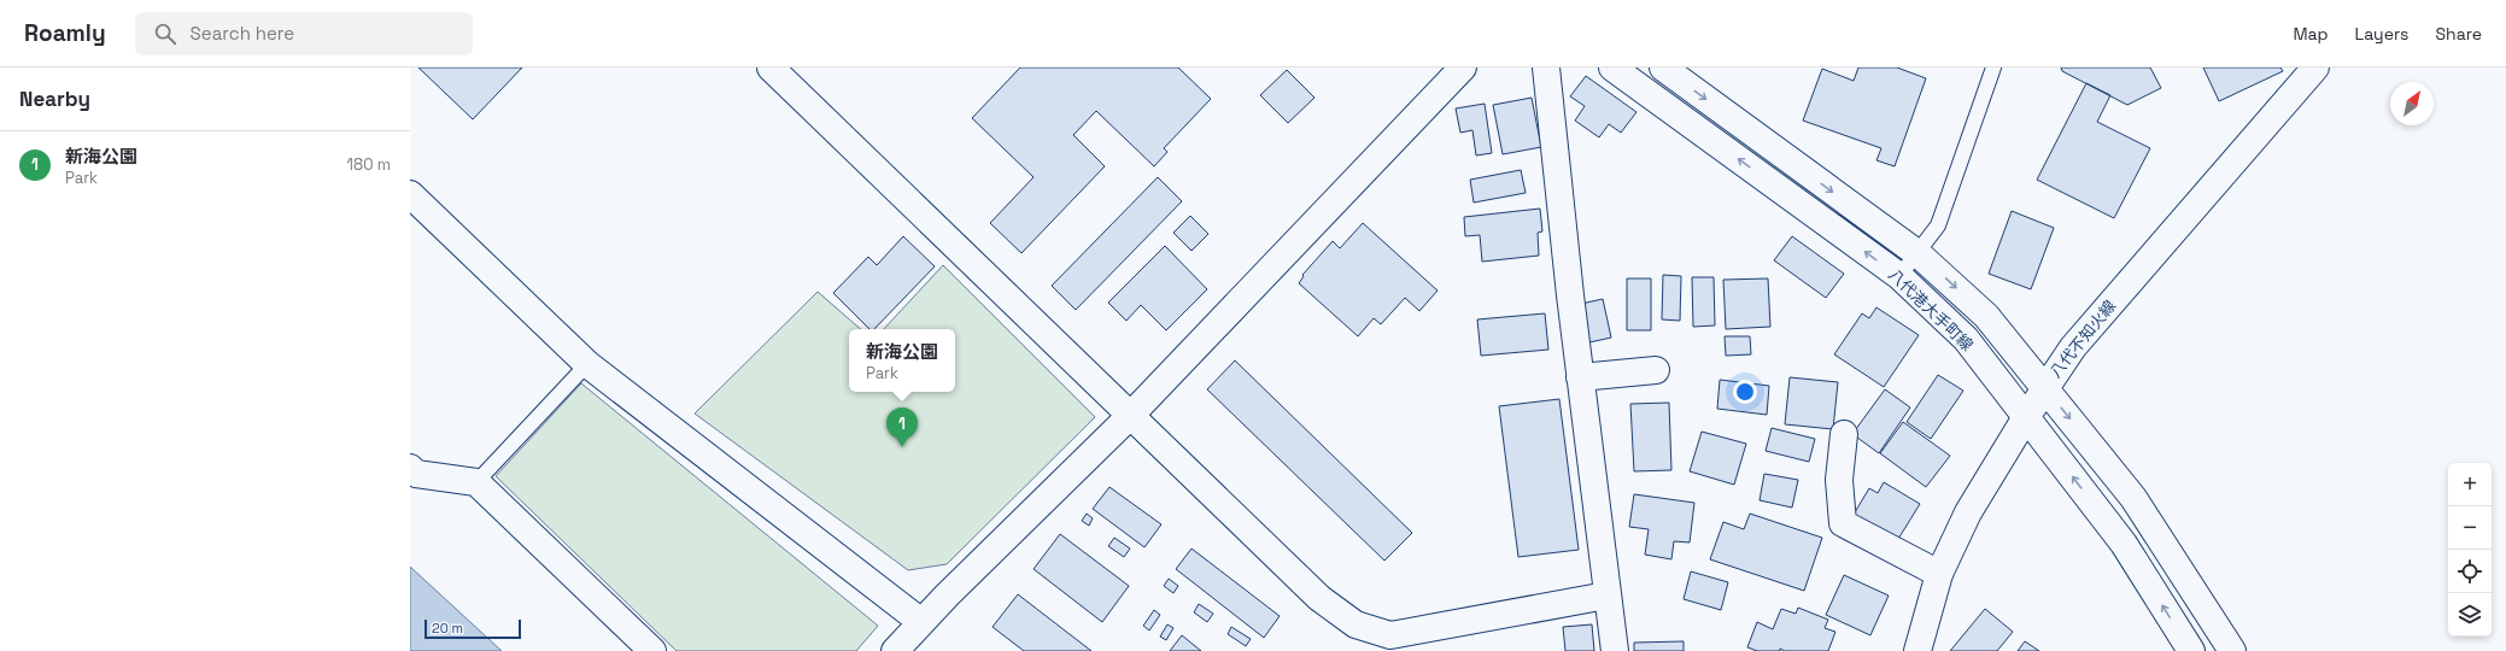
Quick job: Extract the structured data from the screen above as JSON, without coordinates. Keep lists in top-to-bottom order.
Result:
{
  "streets": {
    "street": ["八代港大手町線", "八代不知火線"]
  },
  "crossings": [
    ["八代港大手町線", "八代不知火線"]
  ],
  "scale_bar": "20 m",
  "north": "top right",
  "page": {
    "header": "Roamly",
    "search": "Search here",
    "nav": ["Map", "Layers", "Share"],
    "heading": "Nearby",
    "list": [
      {
        "mark": "1",
        "name": "新海公園",
        "note": "Park",
        "value": "180 m"
      }
    ],
    "popup": ["新海公園", "Park"],
    "pins": "1",
    "map_buttons": ["+", "−"],
    "scale": "20 m"
  }
}
